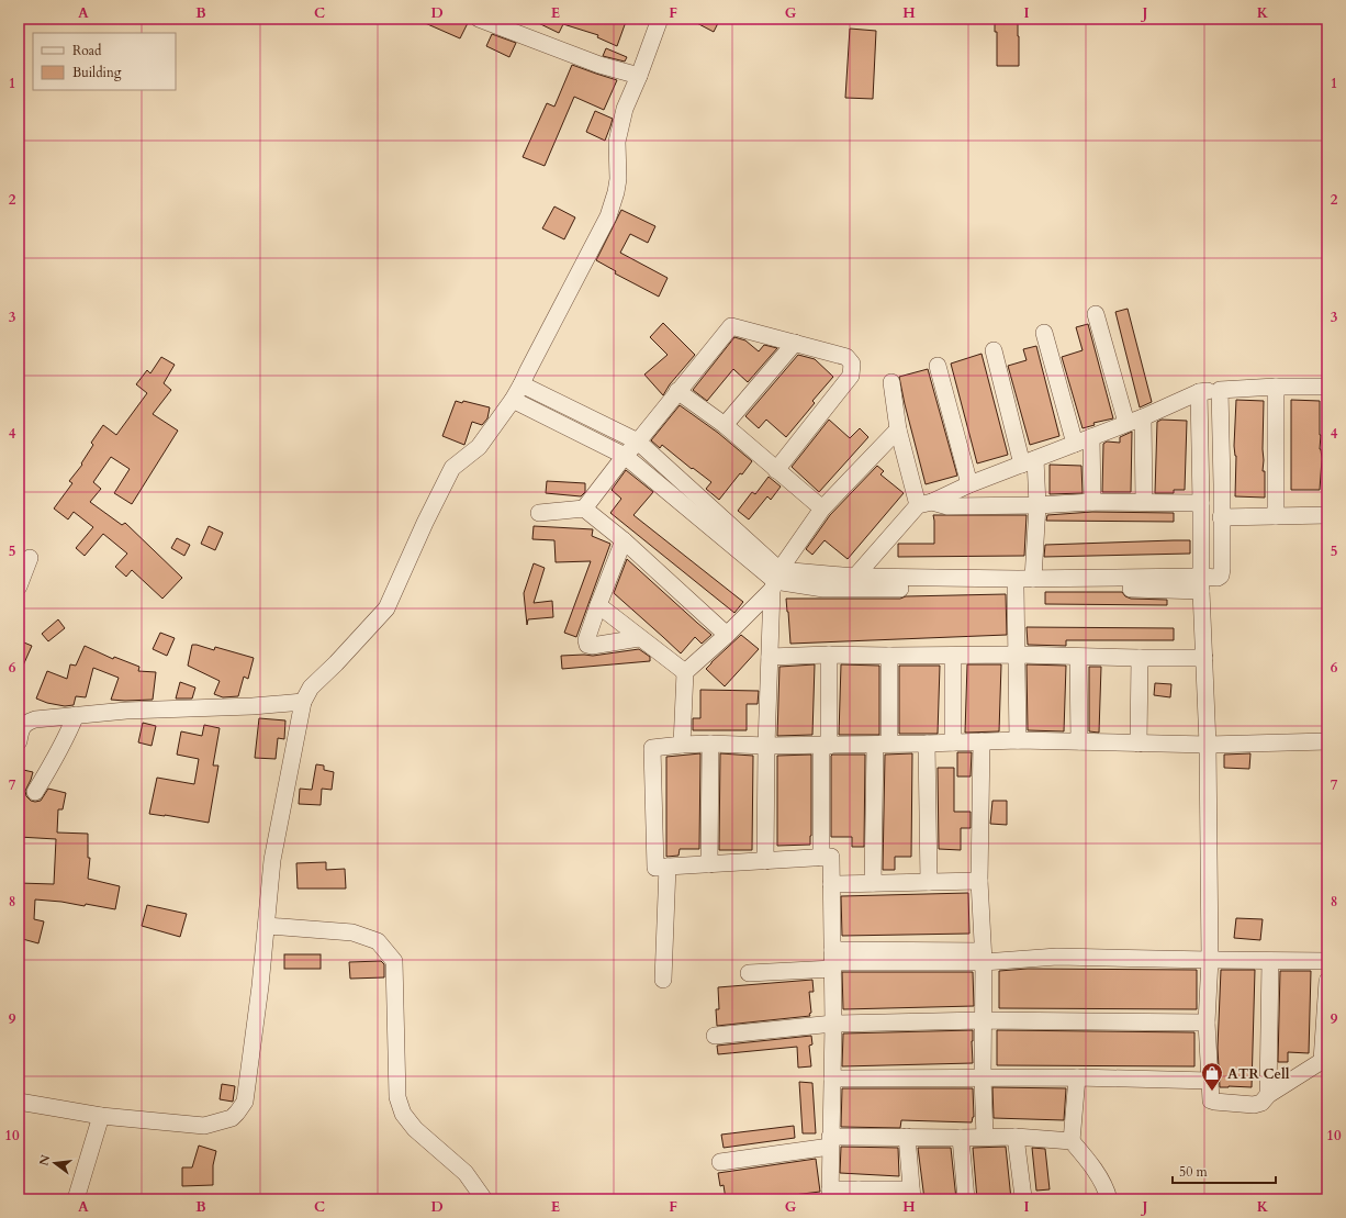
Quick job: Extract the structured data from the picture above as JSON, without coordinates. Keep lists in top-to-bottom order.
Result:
{
  "places": {
    "shop": ["ATR Cell"]
  },
  "legend": ["Road", "Building"],
  "scale_bar": "50 m",
  "north": "left",
  "grid": {
    "columns": [
      "A",
      "B",
      "C",
      "D",
      "E",
      "F",
      "G",
      "H",
      "I",
      "J",
      "K"
    ],
    "rows": [
      "1",
      "2",
      "3",
      "4",
      "5",
      "6",
      "7",
      "8",
      "9",
      "10"
    ]
  }
}
